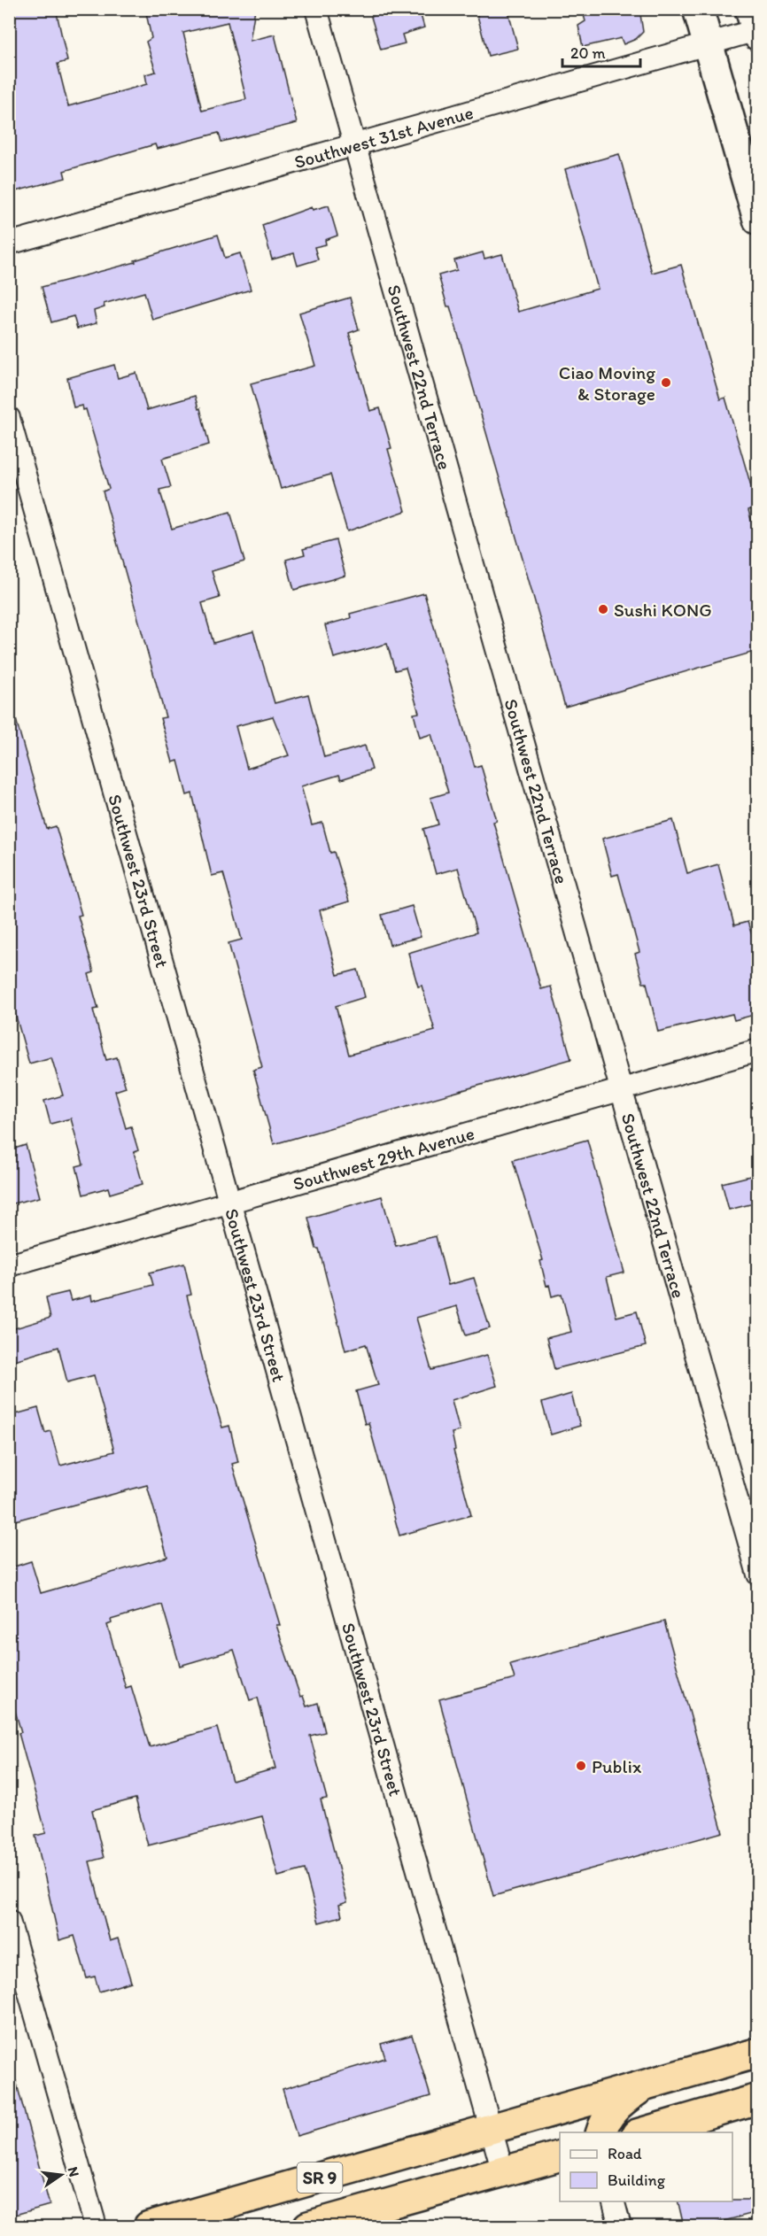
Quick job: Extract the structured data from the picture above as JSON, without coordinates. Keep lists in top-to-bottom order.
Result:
{
  "streets": {
    "highway": ["SR 9"],
    "street": [
      "Southwest 31st Avenue",
      "Southwest 22nd Terrace",
      "Southwest 23rd Street",
      "Southwest 29th Avenue"
    ]
  },
  "crossings": [
    ["Southwest 31st Avenue", "Southwest 22nd Terrace"],
    ["Southwest 22nd Terrace", "Southwest 29th Avenue"],
    ["Southwest 23rd Street", "Southwest 29th Avenue"],
    ["Southwest 23rd Street", "SR 9"]
  ],
  "places": ["Ciao Moving & Storage", "Sushi KONG", "Publix"],
  "legend": ["Road", "Building"],
  "scale_bar": "20 m",
  "north": "right"
}
